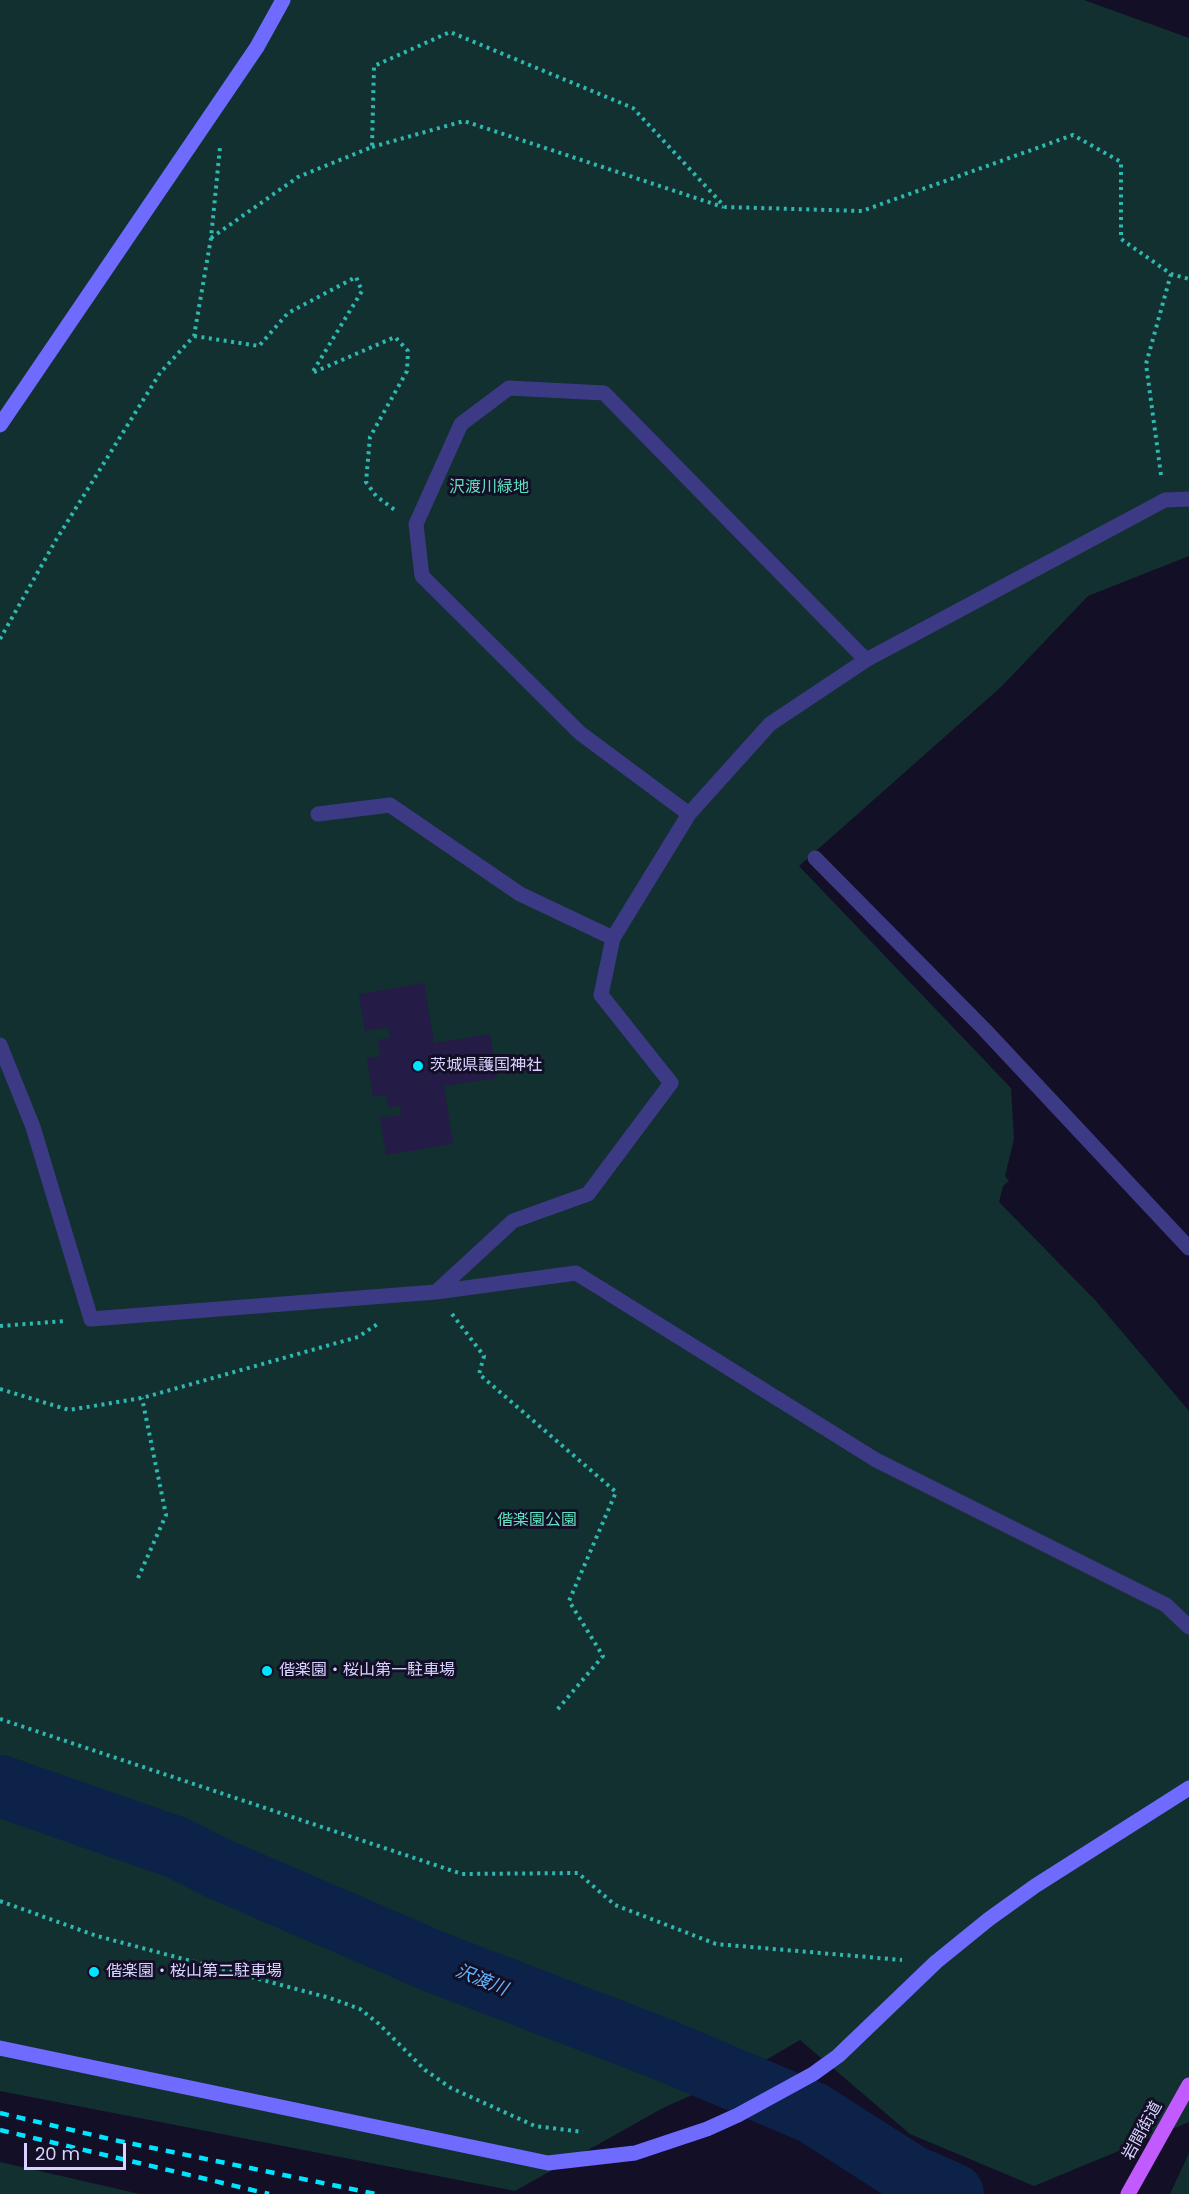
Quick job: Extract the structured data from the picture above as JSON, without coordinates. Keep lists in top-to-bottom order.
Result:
{
  "streets": {
    "main road": ["岩間街道"]
  },
  "water": ["沢渡川"],
  "parks": ["沢渡川緑地", "偕楽園公園"],
  "places": ["茨城県護国神社", "偕楽園・桜山第一駐車場", "偕楽園・桜山第二駐車場"],
  "scale_bar": "20 m"
}
